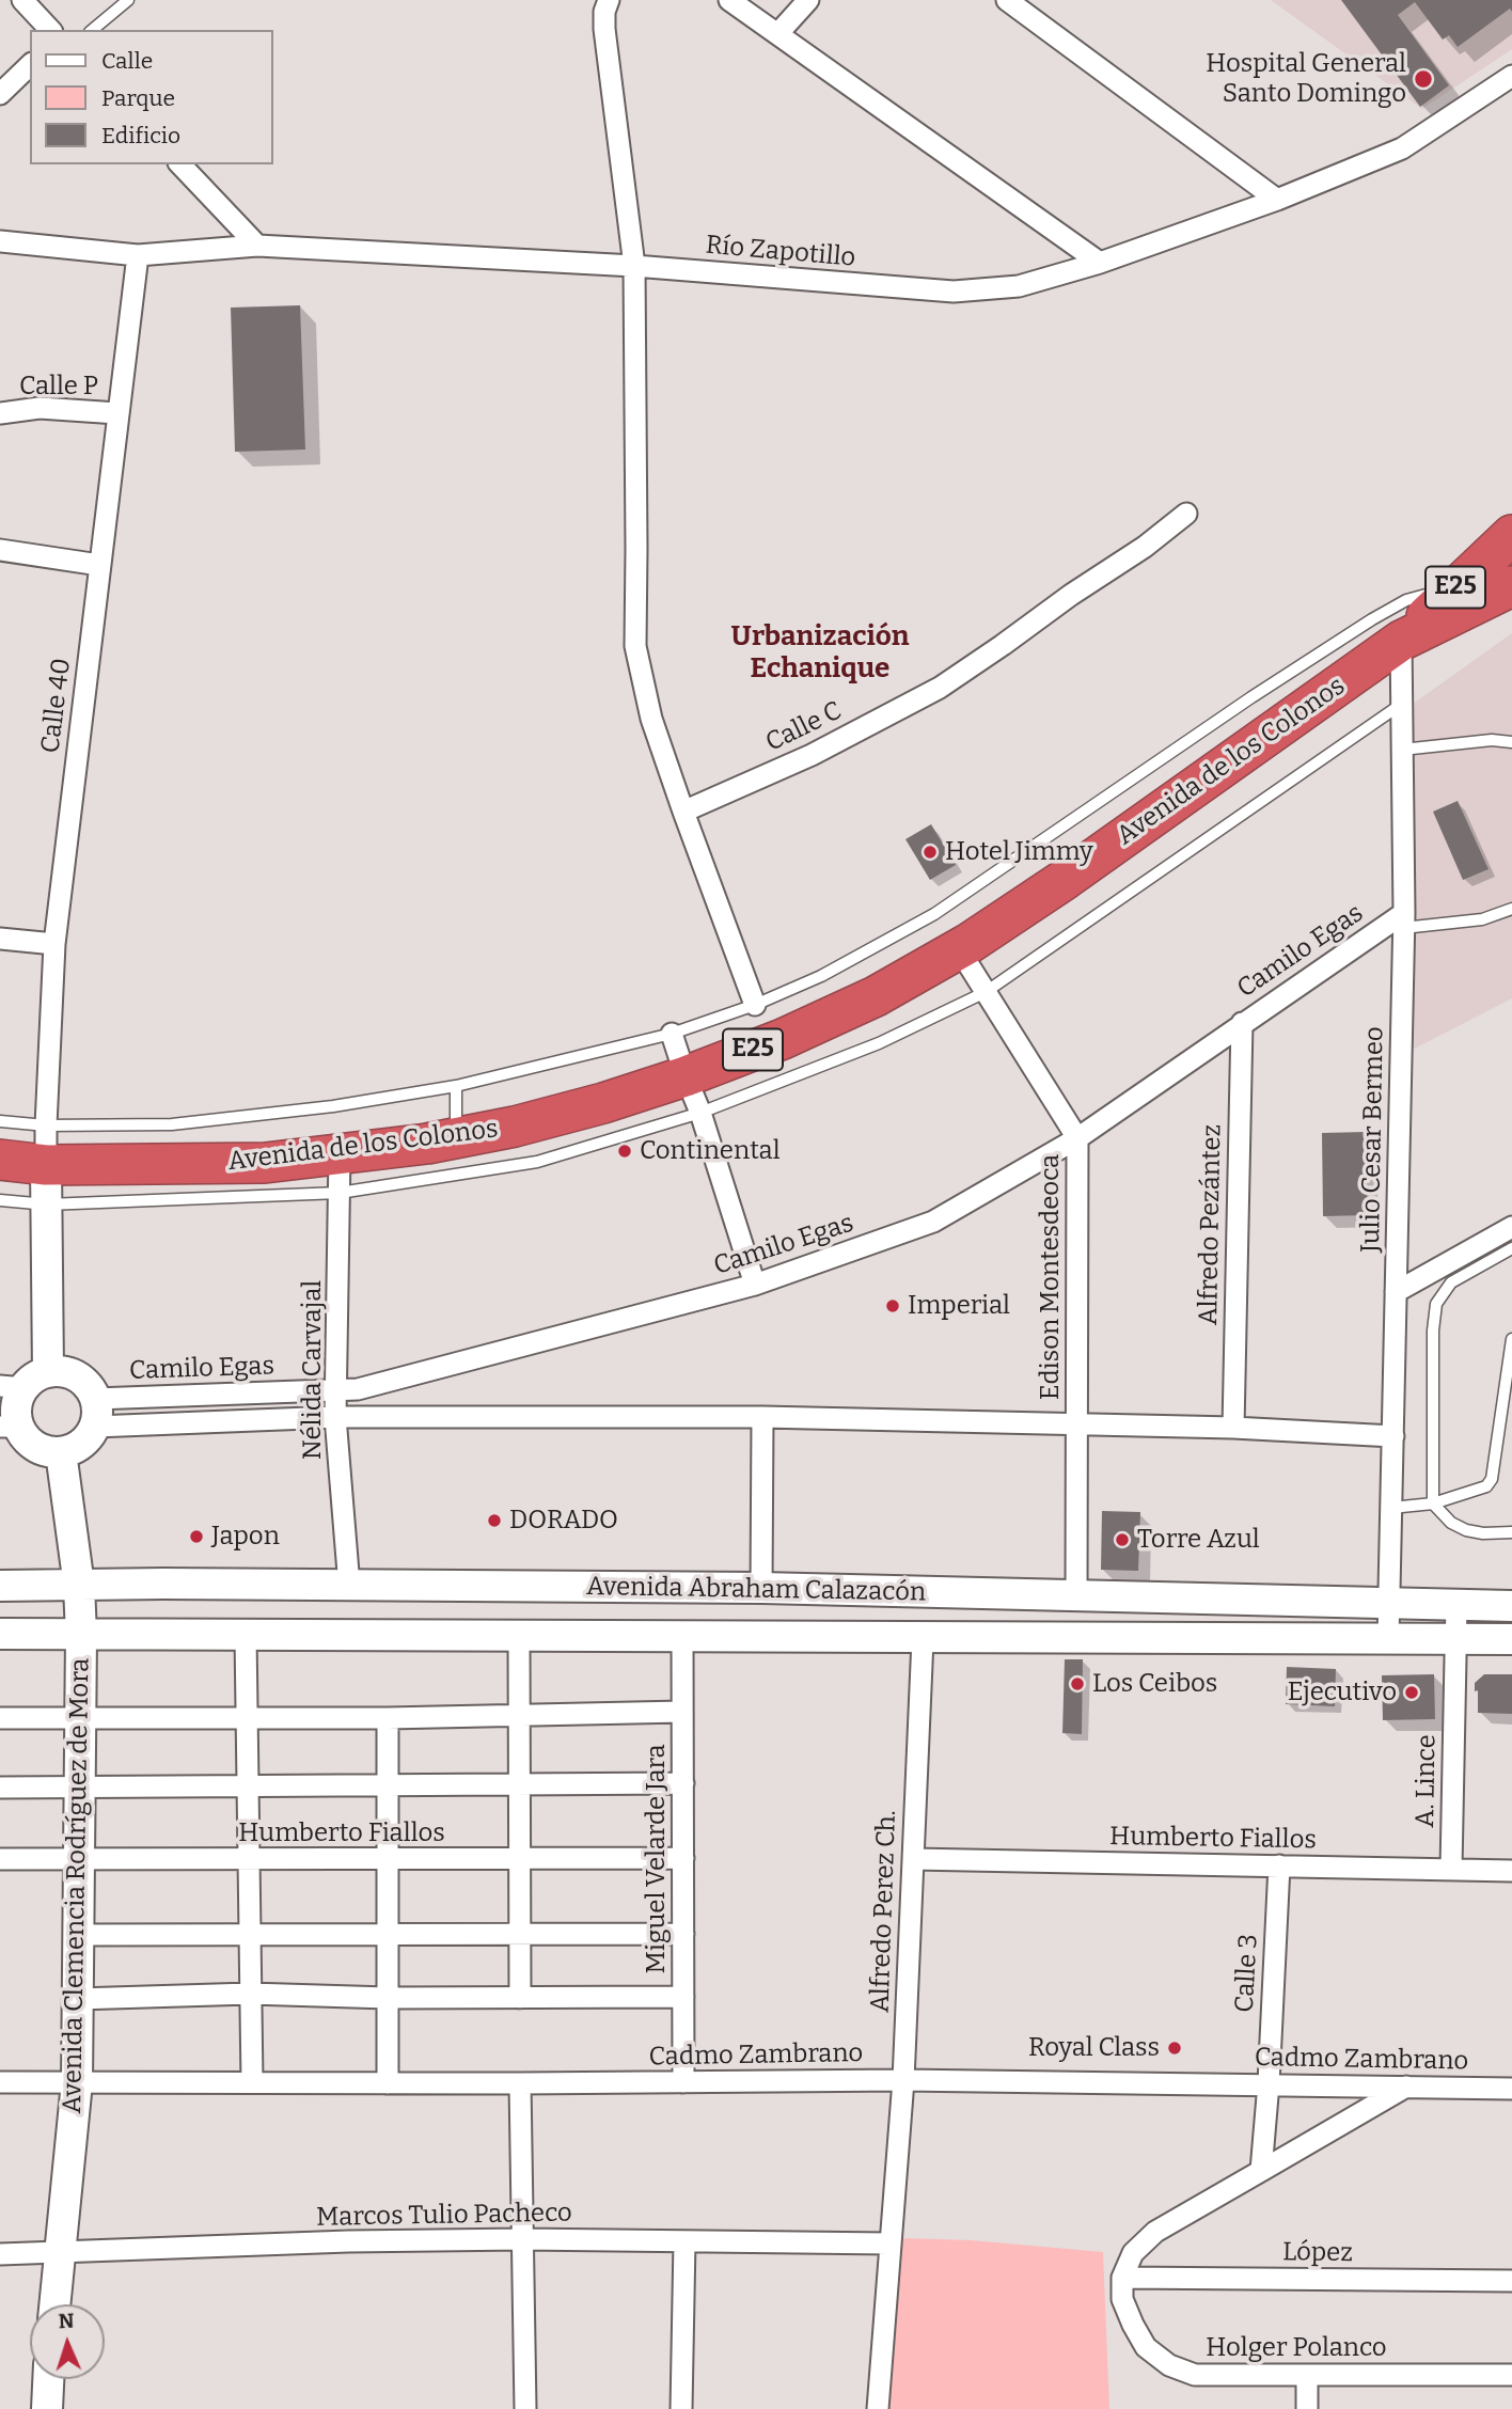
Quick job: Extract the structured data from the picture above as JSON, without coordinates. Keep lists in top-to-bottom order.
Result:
{
  "streets": {
    "highway": ["E25", "Avenida de los Colonos"],
    "main road": ["Avenida Abraham Calazacón", "Avenida Clemencia Rodríguez de Mora"],
    "street": [
      "Río Zapotillo",
      "Calle P",
      "Calle 40",
      "Calle C",
      "Camilo Egas",
      "Julio Cesar Bermeo",
      "Alfredo Pezántez",
      "Edison Montesdeoca",
      "Nélida Carvajal",
      "A. Lince",
      "Humberto Fiallos",
      "Miguel Velarde Jara",
      "Alfredo Perez Ch.",
      "Calle 3",
      "Cadmo Zambrano",
      "Marcos Tulio Pacheco",
      "López",
      "Holger Polanco"
    ]
  },
  "crossings": [
    ["Río Zapotillo", "Calle 40"],
    ["Calle P", "Calle 40"],
    ["Calle 40", "Avenida de los Colonos"],
    ["Avenida de los Colonos", "Julio Cesar Bermeo"],
    ["Avenida de los Colonos", "Edison Montesdeoca"],
    ["Avenida de los Colonos", "Nélida Carvajal"],
    ["Camilo Egas", "Julio Cesar Bermeo"],
    ["Camilo Egas", "Alfredo Pezántez"],
    ["Camilo Egas", "Edison Montesdeoca"],
    ["Camilo Egas", "Nélida Carvajal"],
    ["Camilo Egas", "Avenida Clemencia Rodríguez de Mora"],
    ["Julio Cesar Bermeo", "Avenida Abraham Calazacón"],
    ["Edison Montesdeoca", "Avenida Abraham Calazacón"],
    ["Nélida Carvajal", "Avenida Abraham Calazacón"],
    ["Avenida Abraham Calazacón", "A. Lince"],
    ["Avenida Abraham Calazacón", "Miguel Velarde Jara"],
    ["Avenida Abraham Calazacón", "Avenida Clemencia Rodríguez de Mora"],
    ["Avenida Abraham Calazacón", "Alfredo Perez Ch."],
    ["A. Lince", "Humberto Fiallos"],
    ["Humberto Fiallos", "Miguel Velarde Jara"],
    ["Humberto Fiallos", "Avenida Clemencia Rodríguez de Mora"],
    ["Humberto Fiallos", "Alfredo Perez Ch."],
    ["Humberto Fiallos", "Calle 3"],
    ["Miguel Velarde Jara", "Cadmo Zambrano"],
    ["Avenida Clemencia Rodríguez de Mora", "Cadmo Zambrano"],
    ["Avenida Clemencia Rodríguez de Mora", "Marcos Tulio Pacheco"],
    ["Alfredo Perez Ch.", "Cadmo Zambrano"],
    ["Alfredo Perez Ch.", "Marcos Tulio Pacheco"],
    ["Calle 3", "Cadmo Zambrano"],
    ["López", "Holger Polanco"]
  ],
  "districts": ["Urbanización Echanique"],
  "places": [
    "Hospital General Santo Domingo",
    "Hotel Jimmy",
    "Continental",
    "Imperial",
    "DORADO",
    "Japon",
    "Torre Azul",
    "Los Ceibos",
    "Ejecutivo",
    "Royal Class"
  ],
  "legend": ["Calle", "Parque", "Edificio"],
  "north": "top"
}
